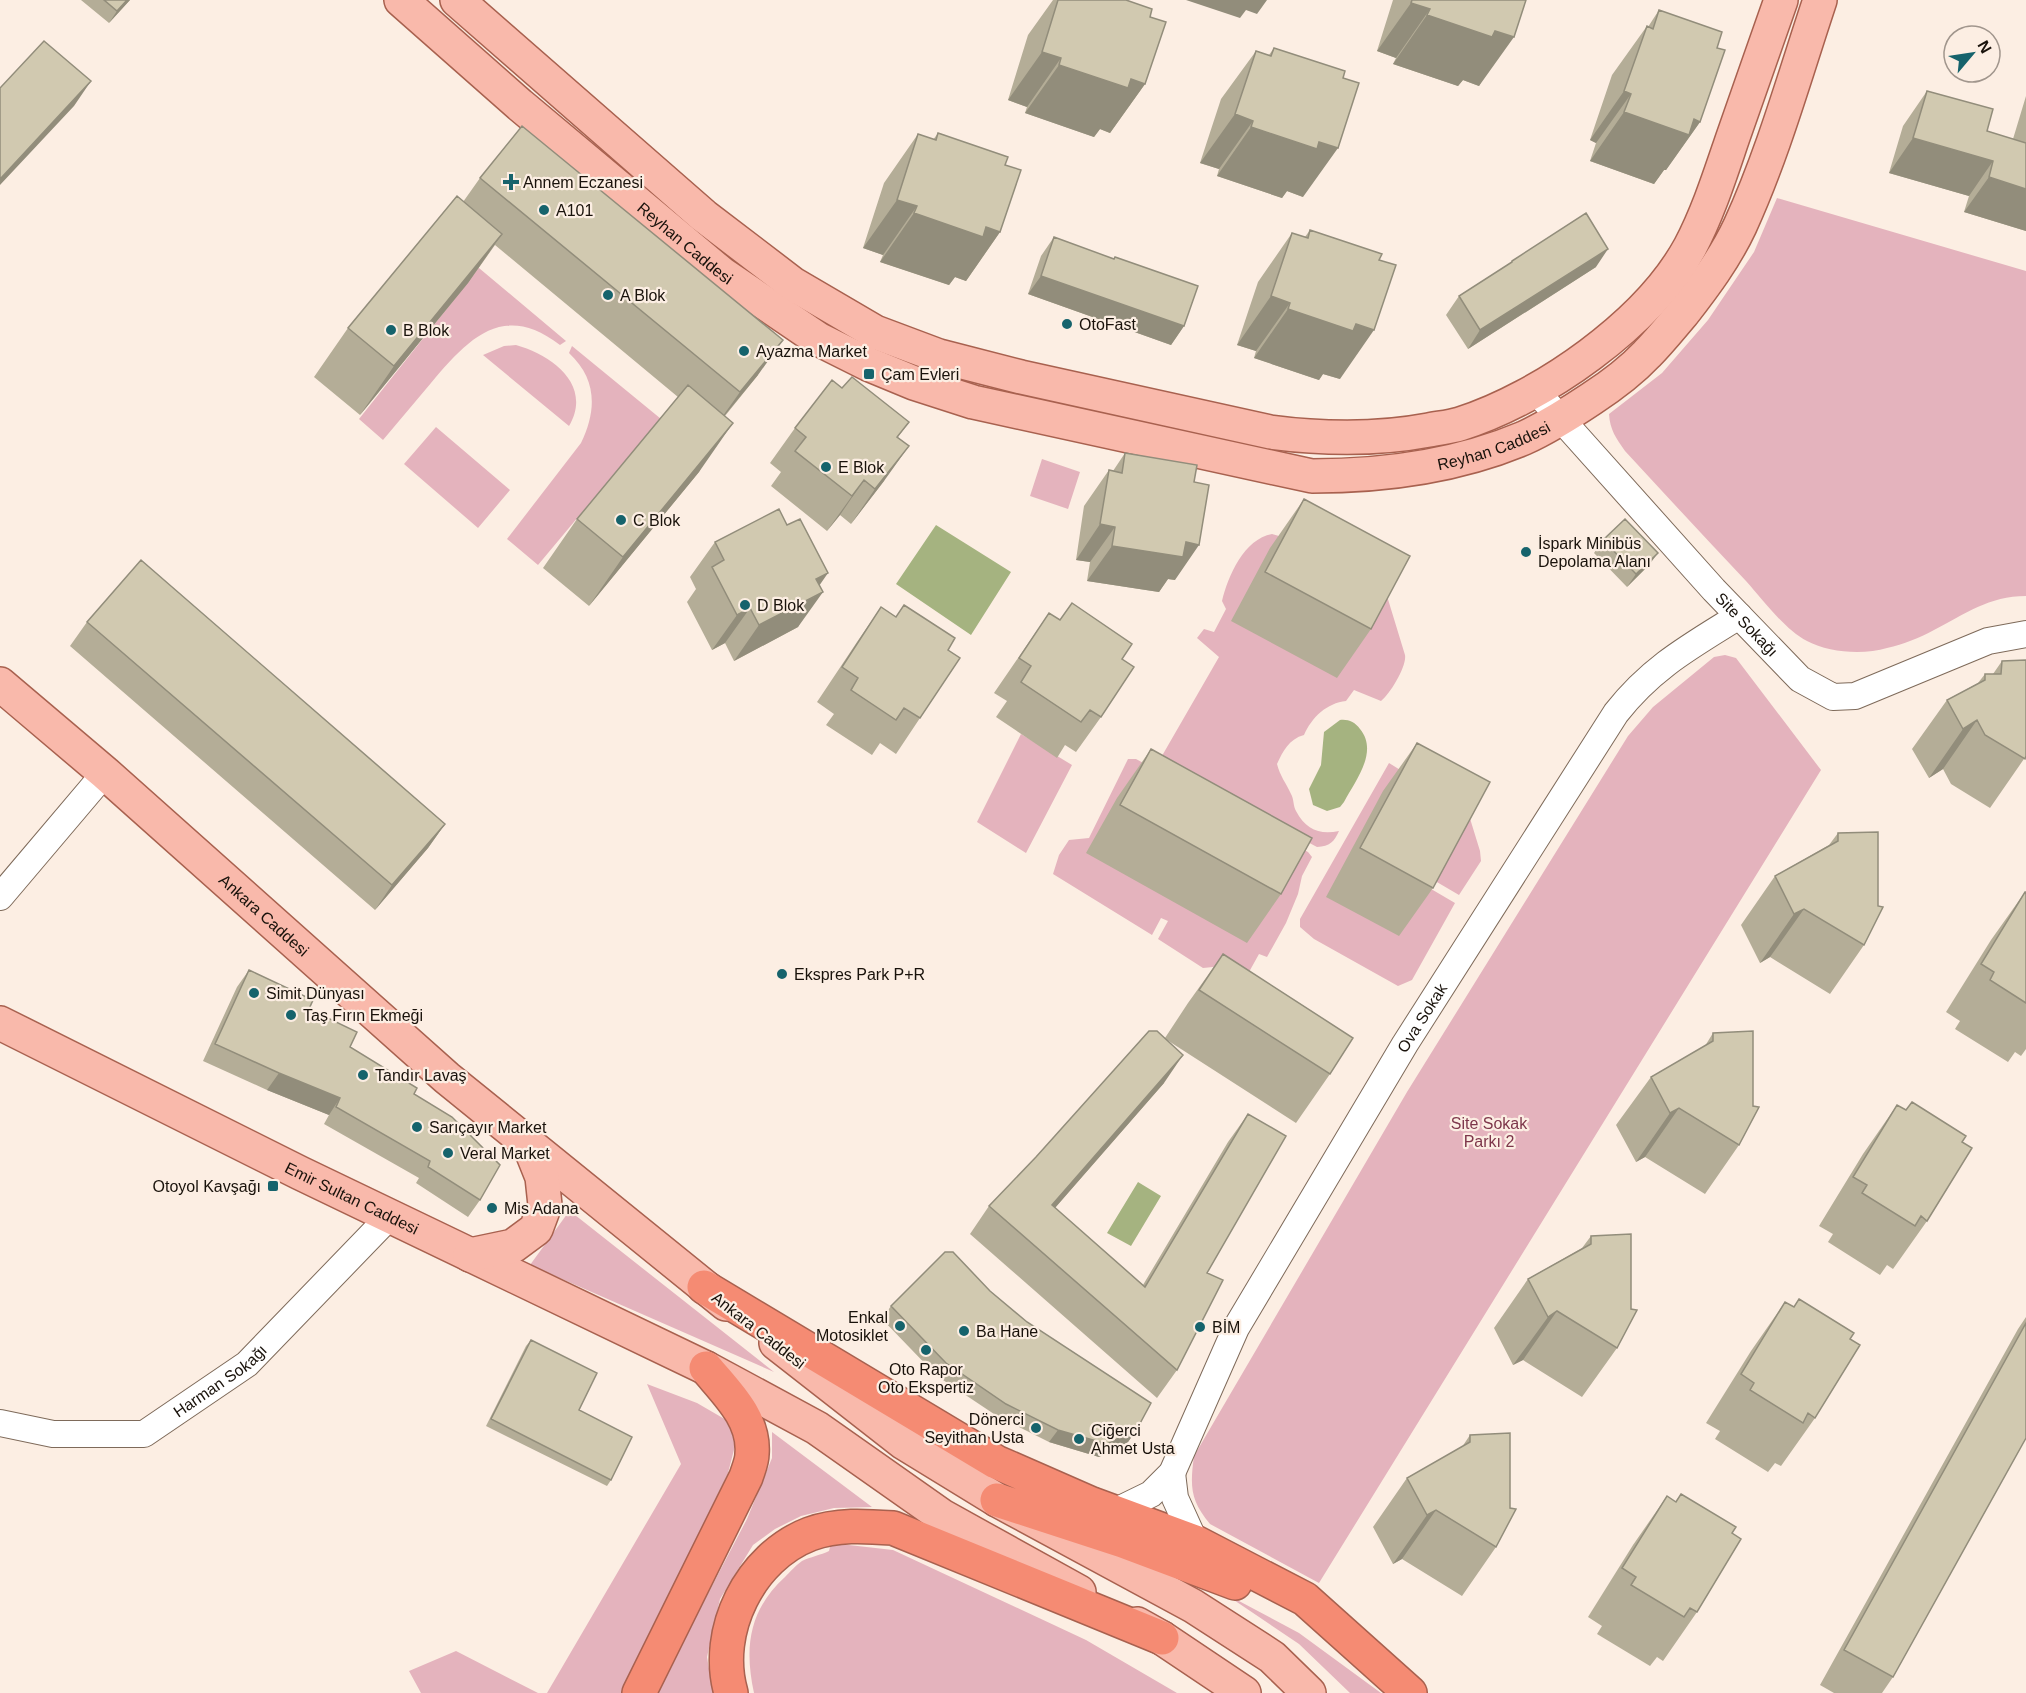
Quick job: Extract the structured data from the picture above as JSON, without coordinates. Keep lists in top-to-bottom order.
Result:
{
  "streets": {
    "main road": ["Reyhan Caddesi", "Ankara Caddesi", "Emir Sultan Caddesi"],
    "street": ["Site Sokağı", "Ova Sokak", "Harman Sokağı"]
  },
  "crossings": [
    ["Reyhan Caddesi", "Site Sokağı"],
    ["Site Sokağı", "Ova Sokak"],
    ["Ankara Caddesi", "Emir Sultan Caddesi"],
    ["Emir Sultan Caddesi", "Harman Sokağı"]
  ],
  "parks": ["Site Sokak Parkı 2"],
  "places": {
    "health": ["Annem Eczanesi"],
    "other": [
      "A101",
      "A Blok",
      "OtoFast",
      "B Blok",
      "Ayazma Market",
      "E Blok",
      "C Blok",
      "İspark Minibüs Depolama Alanı",
      "D Blok",
      "Ekspres Park P+R",
      "Simit Dünyası",
      "Taş Fırın Ekmeği",
      "Tandır Lavaş",
      "Sarıçayır Market",
      "Veral Market",
      "Mis Adana",
      "Enkal Motosiklet",
      "BİM",
      "Ba Hane",
      "Oto Rapor Oto Ekspertiz",
      "Dönerci Seyithan Usta",
      "Ciğerci Ahmet Usta"
    ],
    "transit": ["Çam Evleri", "Otoyol Kavşağı"]
  },
  "north": "top right"
}
